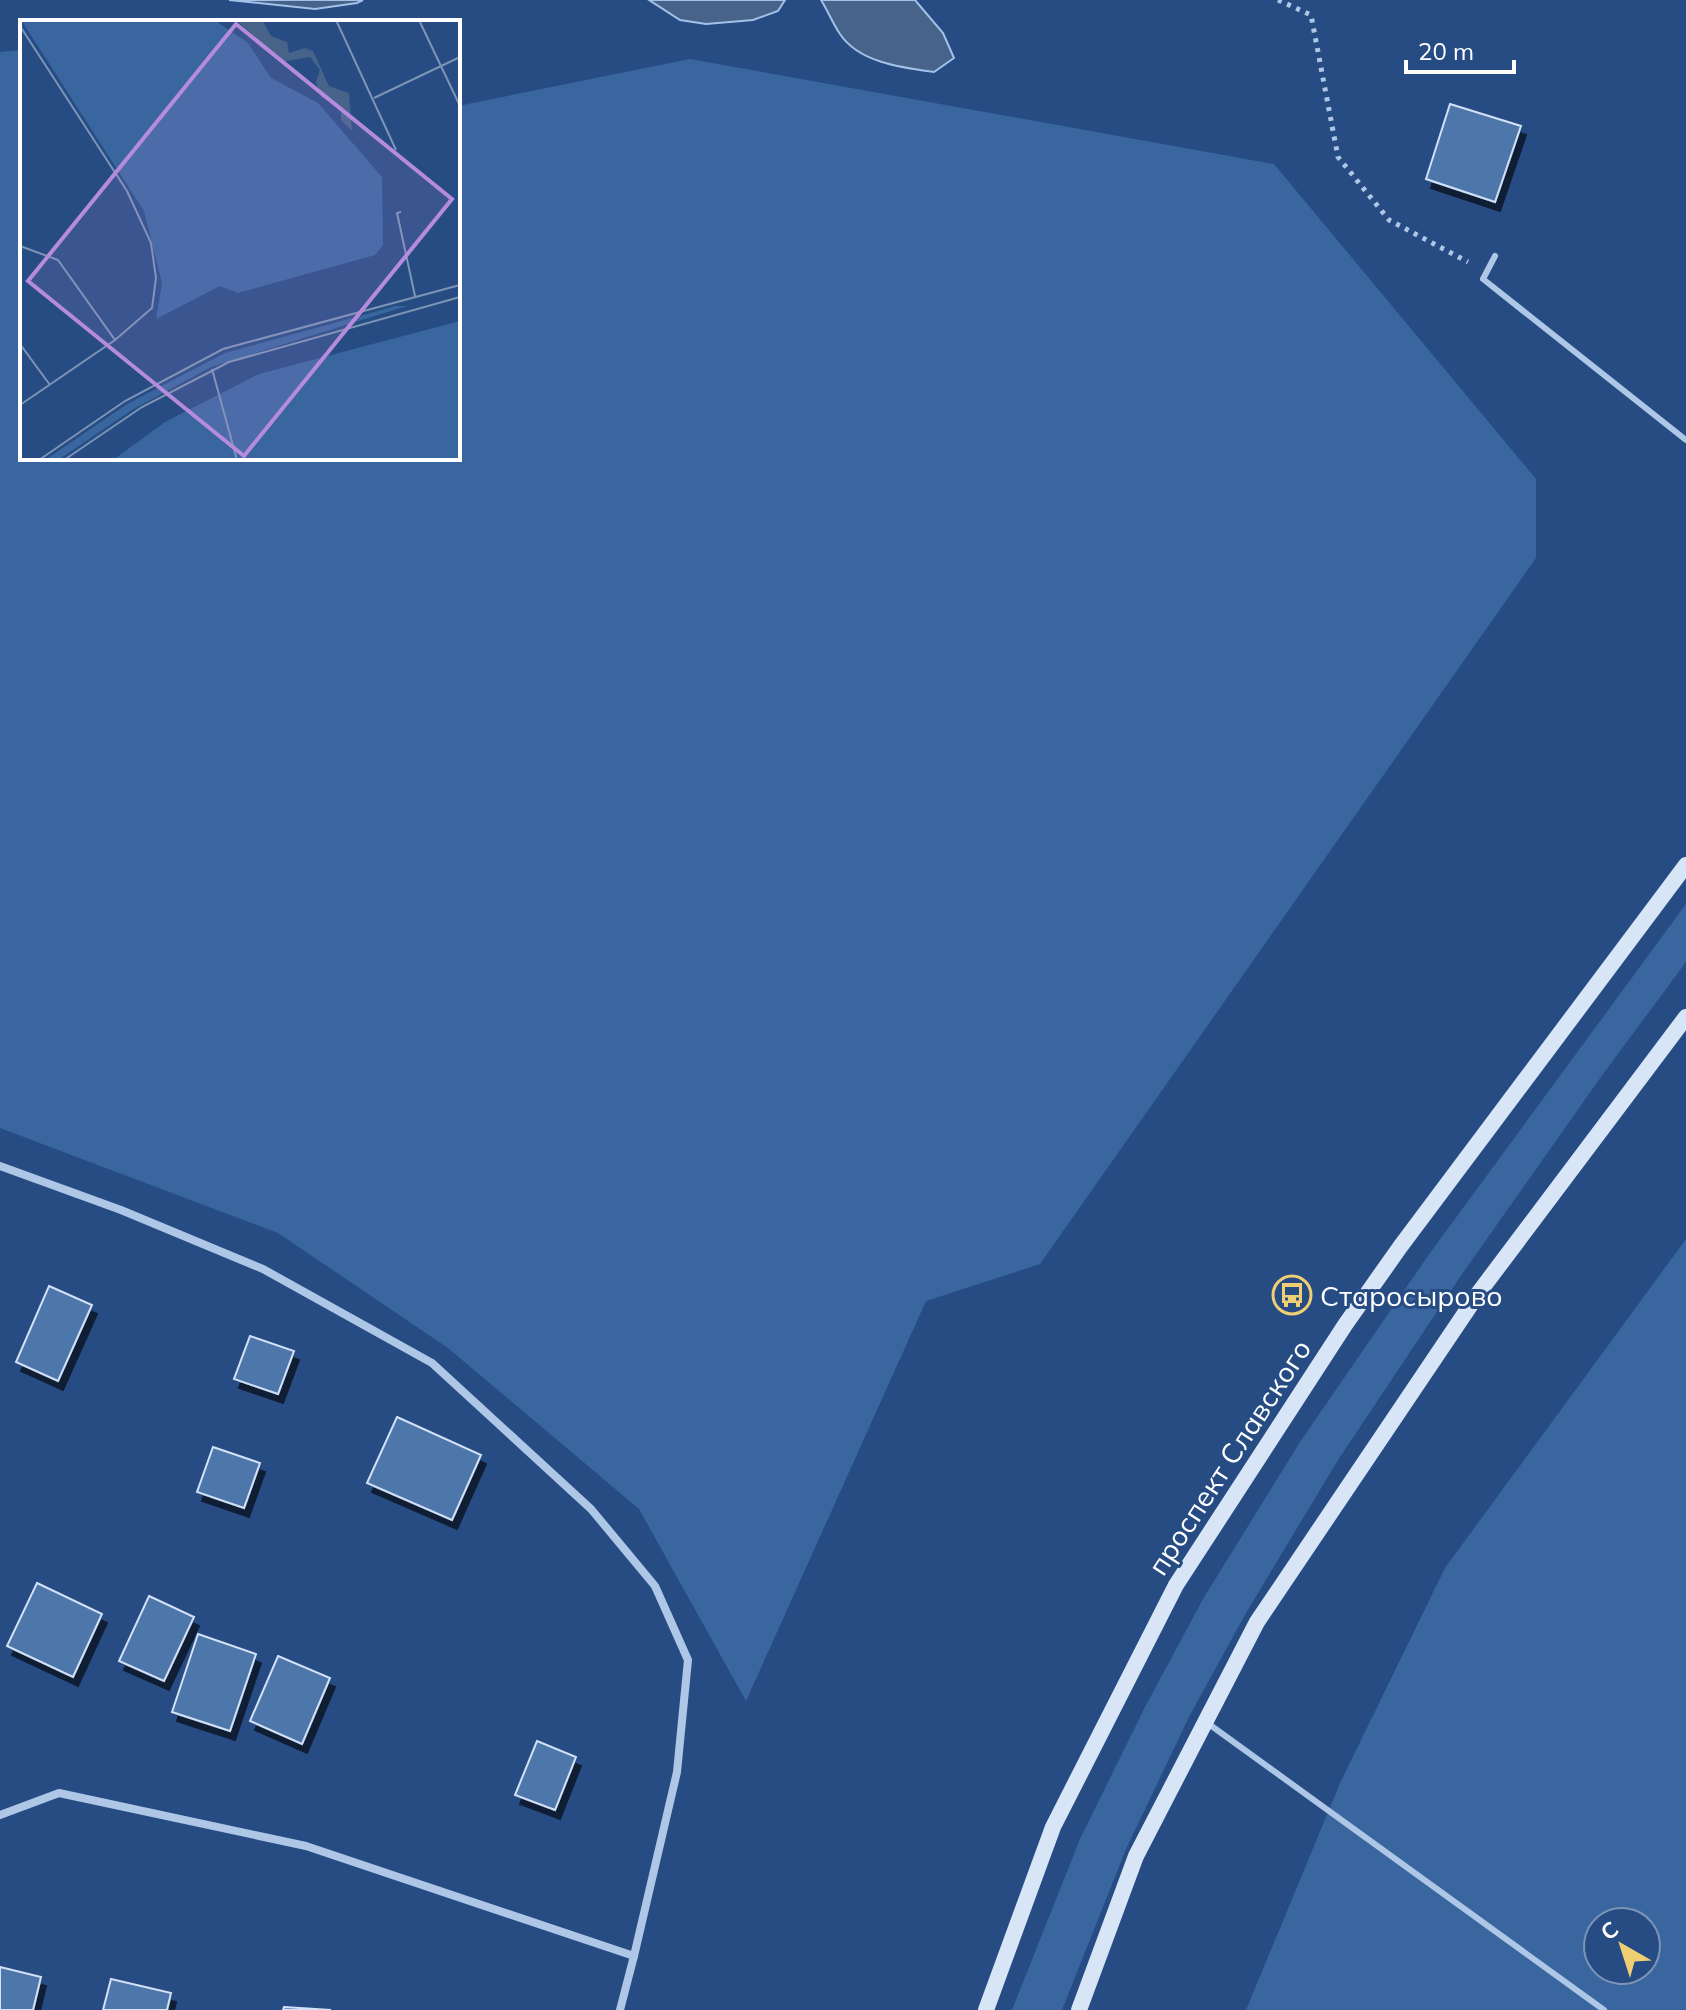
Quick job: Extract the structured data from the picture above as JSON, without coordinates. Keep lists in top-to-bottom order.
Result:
{
  "streets": {
    "main road": ["проспект Славского"]
  },
  "places": {
    "bus stop": ["Старосырово"]
  },
  "scale_bar": "20 m",
  "north": "top left"
}
